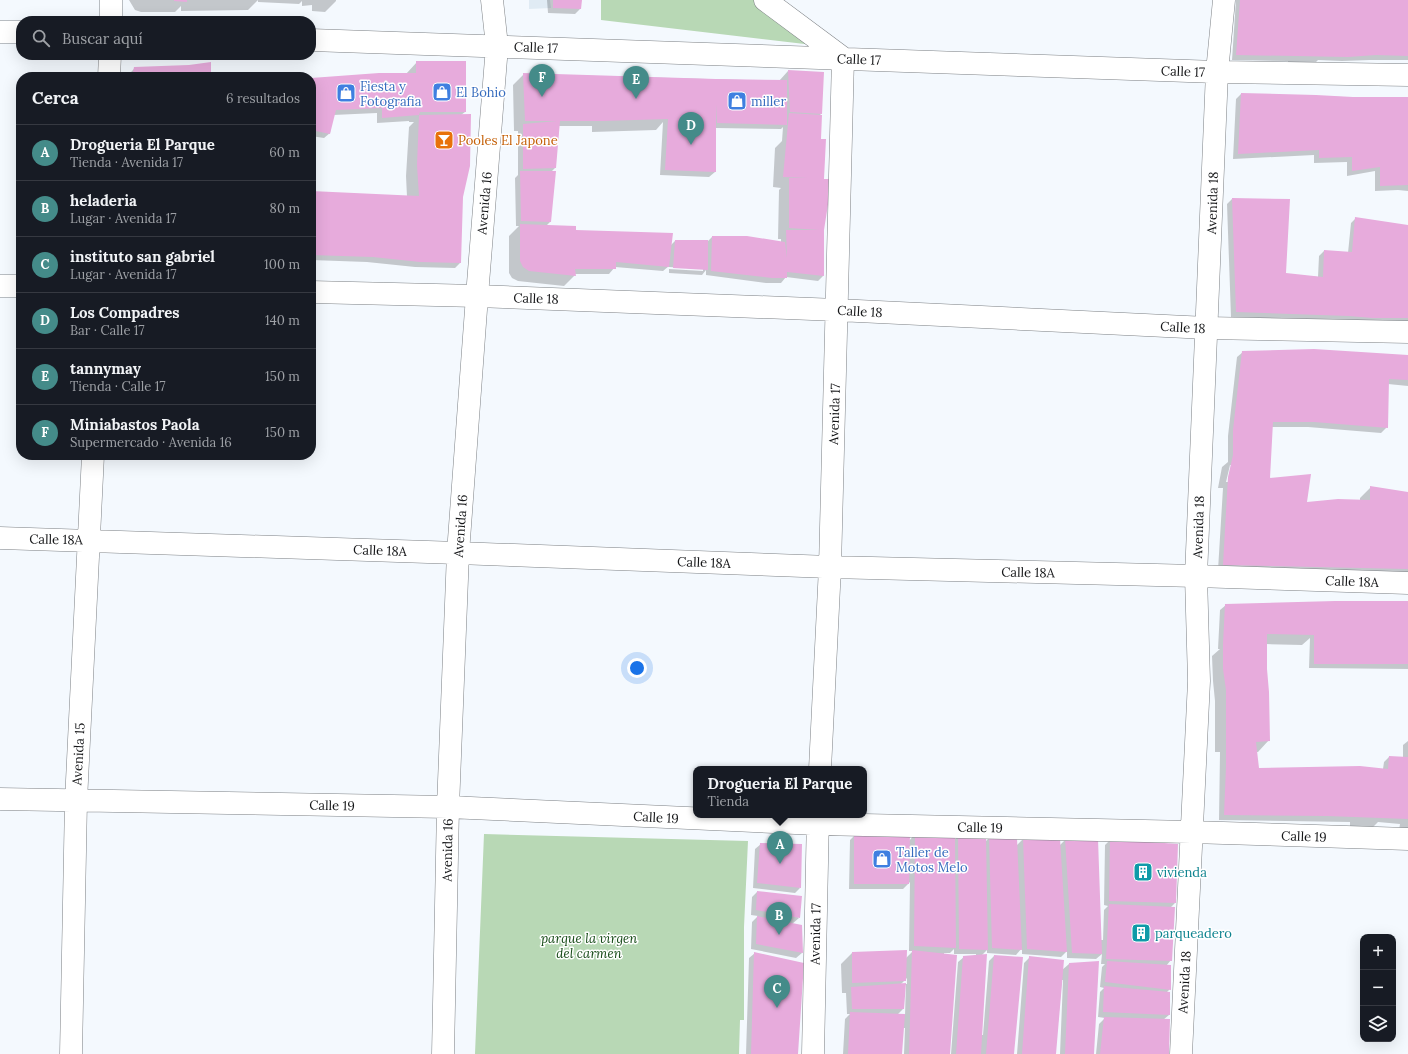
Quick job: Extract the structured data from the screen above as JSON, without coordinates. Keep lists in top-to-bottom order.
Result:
{
  "streets": {
    "street": [
      "Calle 17",
      "Avenida 16",
      "Avenida 18",
      "Calle 18",
      "Avenida 17",
      "Calle 18A",
      "Avenida 15",
      "Calle 19"
    ]
  },
  "crossings": [
    ["Calle 17", "Avenida 16"],
    ["Calle 17", "Avenida 18"],
    ["Calle 17", "Avenida 17"],
    ["Avenida 16", "Calle 18"],
    ["Avenida 16", "Calle 18A"],
    ["Avenida 16", "Calle 19"],
    ["Avenida 18", "Calle 18"],
    ["Avenida 18", "Calle 18A"],
    ["Avenida 18", "Calle 19"],
    ["Calle 18", "Avenida 17"],
    ["Avenida 17", "Calle 18A"],
    ["Avenida 17", "Calle 19"],
    ["Calle 18A", "Avenida 15"],
    ["Avenida 15", "Calle 19"]
  ],
  "parks": ["parque la virgen del carmen"],
  "places": {
    "shop": [
      "El Bohio",
      "Fiesta y Fotografia",
      "miller",
      "Taller de Motos Melo"
    ],
    "bar": ["Pooles El Japone"],
    "building": ["vivienda", "parqueadero"]
  },
  "page": {
    "search": "Buscar aquí",
    "pins": [
      "F",
      "E",
      "D",
      "A",
      "B",
      "C"
    ],
    "heading": ["Cerca", "6 resultados"],
    "list": [
      {
        "mark": "A",
        "name": "Drogueria El Parque",
        "note": "Tienda · Avenida 17",
        "value": "60 m"
      },
      {
        "mark": "B",
        "name": "heladeria",
        "note": "Lugar · Avenida 17",
        "value": "80 m"
      },
      {
        "mark": "C",
        "name": "instituto san gabriel",
        "note": "Lugar · Avenida 17",
        "value": "100 m"
      },
      {
        "mark": "D",
        "name": "Los Compadres",
        "note": "Bar · Calle 17",
        "value": "140 m"
      },
      {
        "mark": "E",
        "name": "tannymay",
        "note": "Tienda · Calle 17",
        "value": "150 m"
      },
      {
        "mark": "F",
        "name": "Miniabastos Paola",
        "note": "Supermercado · Avenida 16",
        "value": "150 m"
      }
    ],
    "popup": ["Drogueria El Parque", "Tienda"],
    "map_buttons": ["+", "−"]
  }
}
